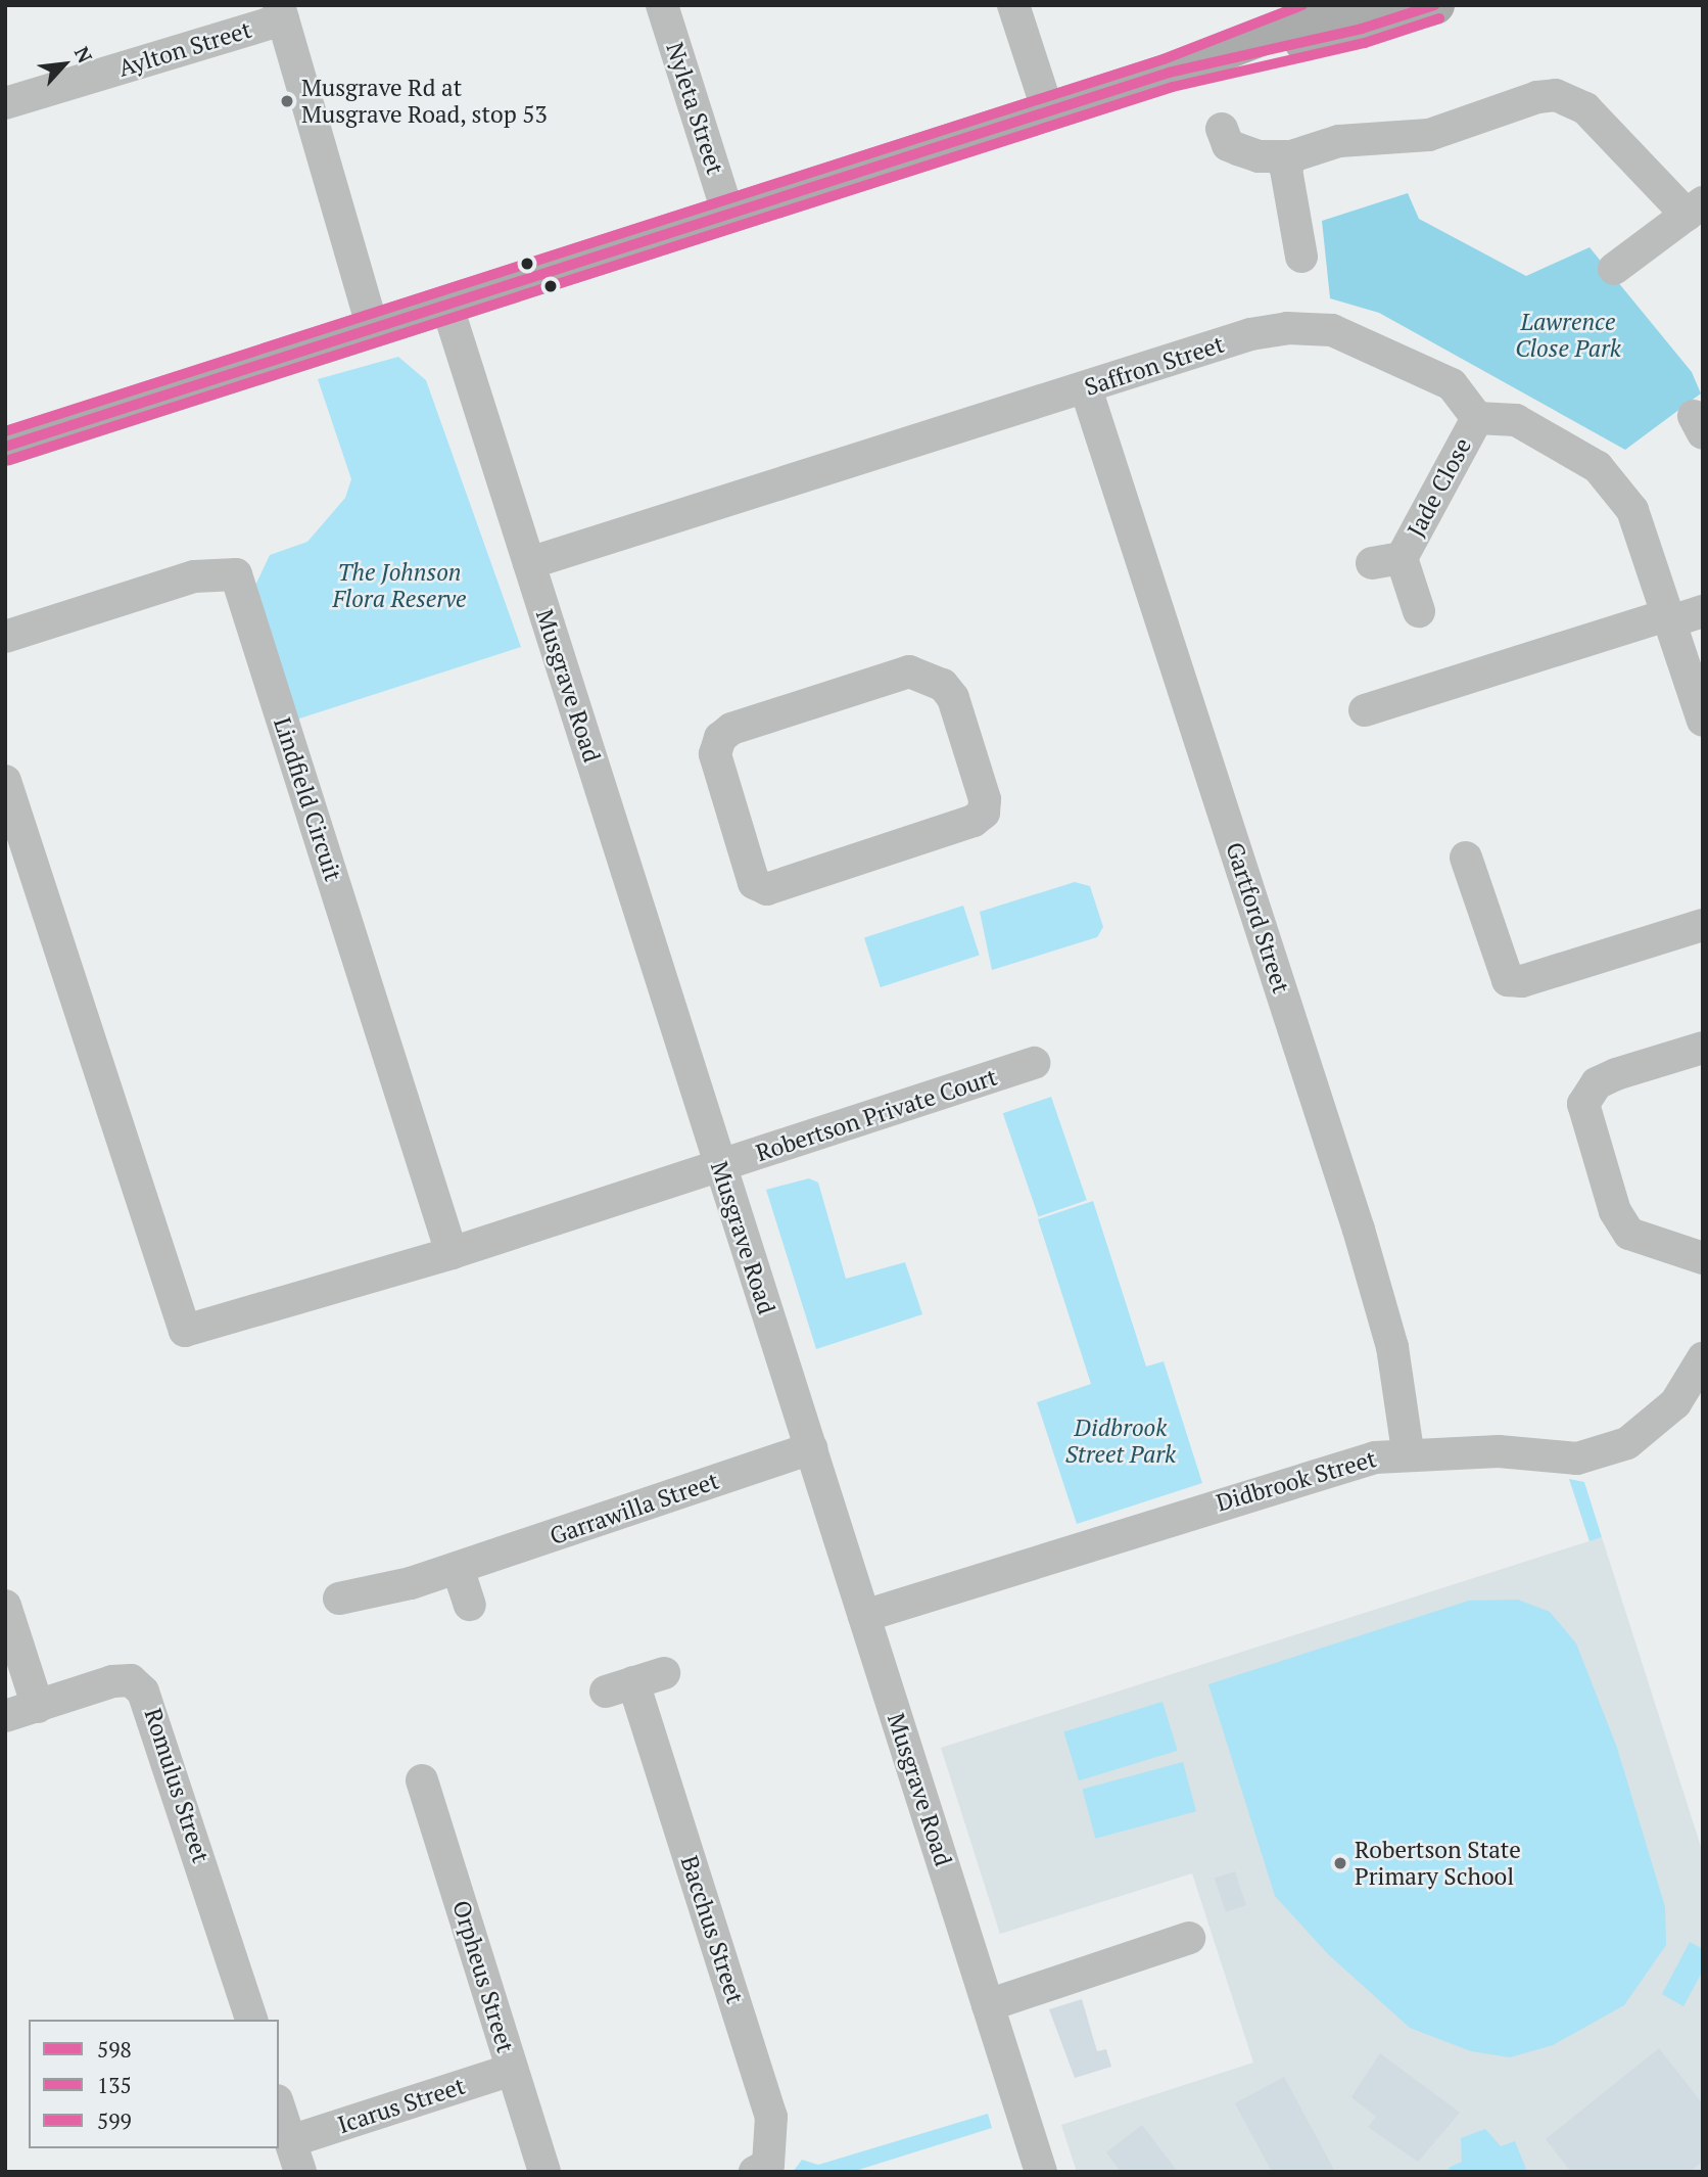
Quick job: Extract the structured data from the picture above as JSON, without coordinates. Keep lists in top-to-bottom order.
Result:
{
  "streets": {
    "street": [
      "Aylton Street",
      "Nyleta Street",
      "Saffron Street",
      "Jade Close",
      "Musgrave Road",
      "Lindfield Circuit",
      "Gartford Street",
      "Robertson Private Court",
      "Didbrook Street",
      "Garrawilla Street",
      "Romulus Street",
      "Bacchus Street",
      "Orpheus Street",
      "Icarus Street"
    ]
  },
  "crossings": [
    ["Saffron Street", "Jade Close"],
    ["Saffron Street", "Musgrave Road"],
    ["Saffron Street", "Gartford Street"],
    ["Musgrave Road", "Robertson Private Court"],
    ["Musgrave Road", "Didbrook Street"],
    ["Musgrave Road", "Garrawilla Street"],
    ["Gartford Street", "Didbrook Street"],
    ["Orpheus Street", "Icarus Street"]
  ],
  "parks": ["Lawrence Close Park", "The Johnson Flora Reserve", "Didbrook Street Park"],
  "places": ["Musgrave Rd at Musgrave Road, stop 53", "Robertson State Primary School"],
  "lines": ["transit line 598", "transit line 599", "transit line 135"],
  "legend": ["598", "135", "599"],
  "north": "top right"
}
